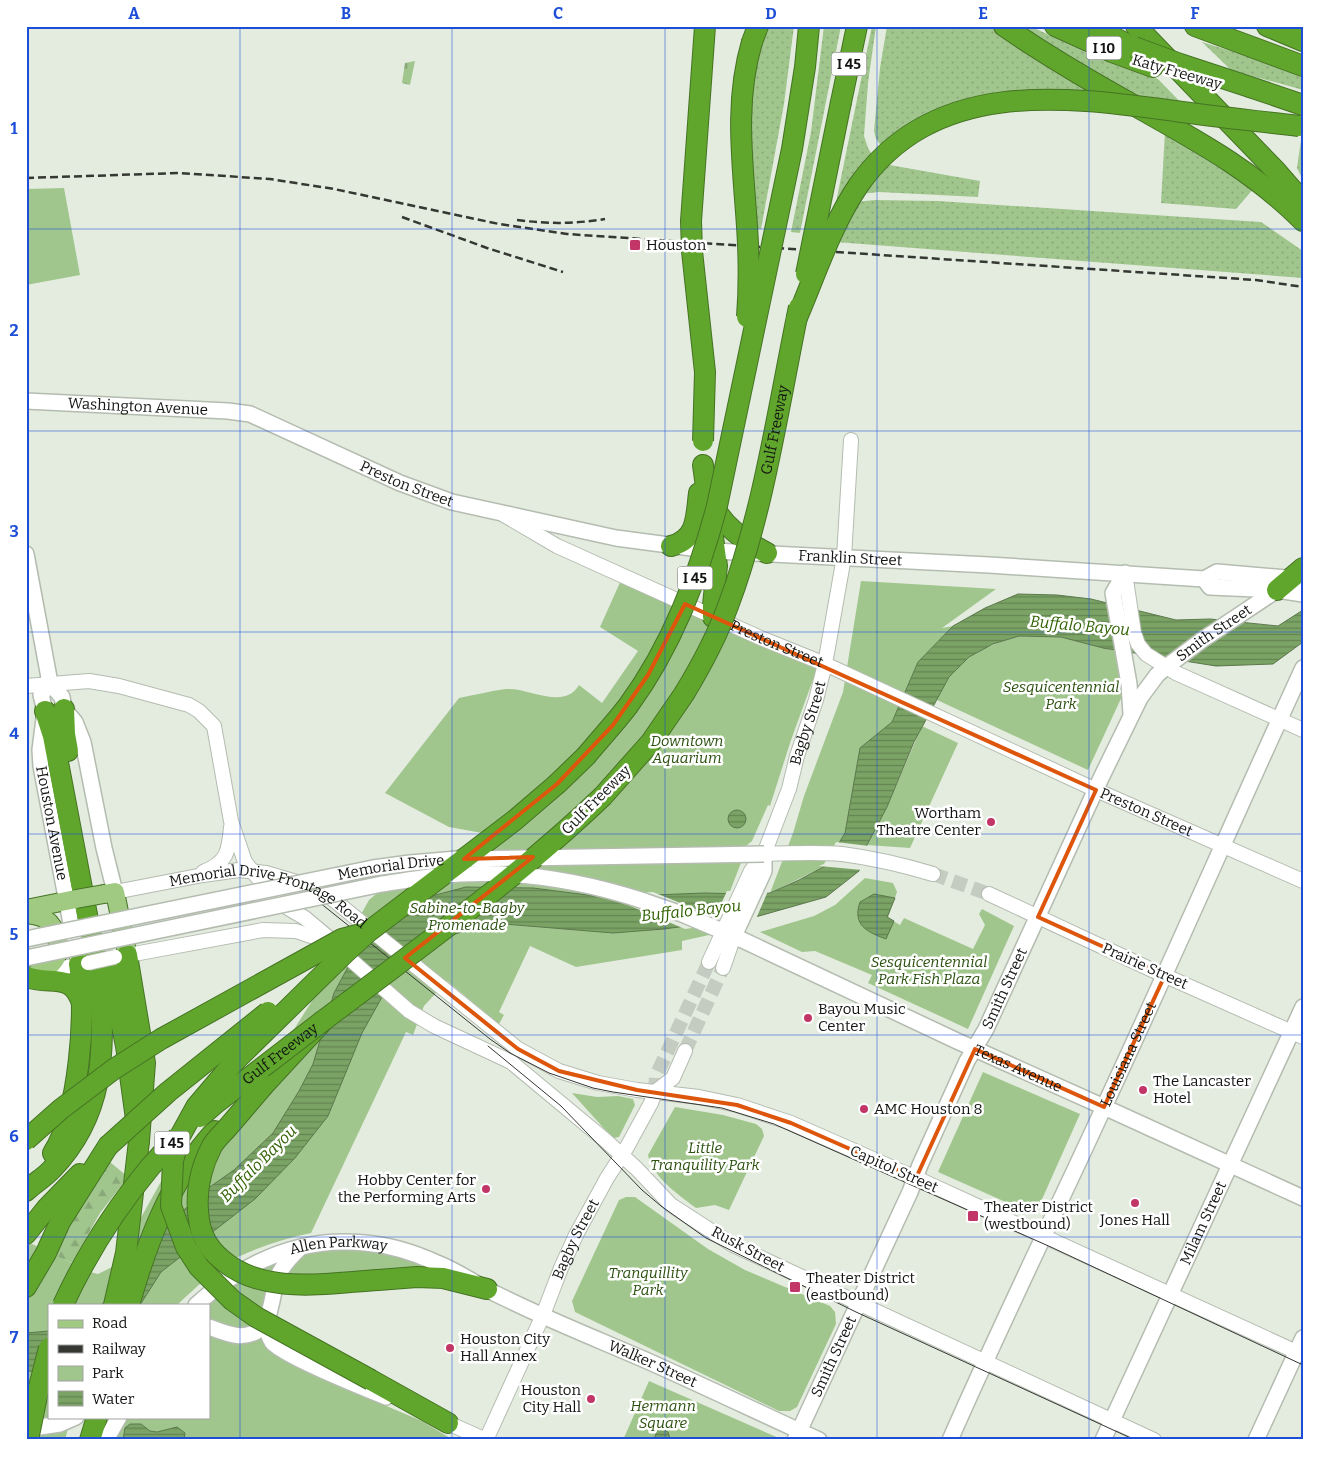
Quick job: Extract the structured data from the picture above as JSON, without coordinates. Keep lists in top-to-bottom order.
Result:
{
  "streets": {
    "highway": [
      "I 10",
      "I 45",
      "Katy Freeway",
      "Gulf Freeway"
    ],
    "main road": [
      "Washington Avenue",
      "Preston Street",
      "Franklin Street",
      "Smith Street",
      "Bagby Street",
      "Houston Avenue",
      "Memorial Drive",
      "Memorial Drive Frontage Road",
      "Louisiana Street",
      "Texas Avenue",
      "Milam Street",
      "Allen Parkway",
      "Walker Street"
    ],
    "street": ["Prairie Street", "Capitol Street", "Rusk Street"]
  },
  "crossings": [
    ["I 45", "Memorial Drive Frontage Road"],
    ["Washington Avenue", "Preston Street"],
    ["Preston Street", "Franklin Street"],
    ["Preston Street", "Smith Street"],
    ["Preston Street", "Bagby Street"],
    ["Preston Street", "Louisiana Street"],
    ["Franklin Street", "Smith Street"],
    ["Franklin Street", "Bagby Street"],
    ["Smith Street", "Prairie Street"],
    ["Smith Street", "Texas Avenue"],
    ["Smith Street", "Capitol Street"],
    ["Smith Street", "Rusk Street"],
    ["Smith Street", "Walker Street"],
    ["Bagby Street", "Memorial Drive"],
    ["Bagby Street", "Texas Avenue"],
    ["Bagby Street", "Capitol Street"],
    ["Bagby Street", "Rusk Street"],
    ["Bagby Street", "Walker Street"],
    ["Houston Avenue", "Memorial Drive Frontage Road"],
    ["Memorial Drive", "Texas Avenue"],
    ["Memorial Drive Frontage Road", "Capitol Street"],
    ["Memorial Drive Frontage Road", "Rusk Street"],
    ["Prairie Street", "Louisiana Street"],
    ["Prairie Street", "Milam Street"],
    ["Louisiana Street", "Texas Avenue"],
    ["Louisiana Street", "Capitol Street"],
    ["Louisiana Street", "Rusk Street"],
    ["Texas Avenue", "Milam Street"],
    ["Capitol Street", "Milam Street"],
    ["Milam Street", "Rusk Street"],
    ["Allen Parkway", "Walker Street"]
  ],
  "water": ["Buffalo Bayou"],
  "parks": [
    "Sesquicentennial Park",
    "Downtown Aquarium",
    "Sabine-to-Bagby Promenade",
    "Sesquicentennial Park Fish Plaza",
    "Little Tranquility Park",
    "Tranquillity Park",
    "Hermann Square"
  ],
  "places": {
    "transit": ["Houston", "Theater District (westbound)", "Theater District (eastbound)"],
    "other": [
      "Wortham Theatre Center",
      "Bayou Music Center",
      "The Lancaster Hotel",
      "AMC Houston 8",
      "Hobby Center for the Performing Arts",
      "Jones Hall",
      "Houston City Hall Annex",
      "Houston City Hall"
    ]
  },
  "legend": [
    "Road",
    "Railway",
    "Park",
    "Water"
  ],
  "grid": {
    "columns": [
      "A",
      "B",
      "C",
      "D",
      "E",
      "F"
    ],
    "rows": [
      "1",
      "2",
      "3",
      "4",
      "5",
      "6",
      "7"
    ]
  }
}
